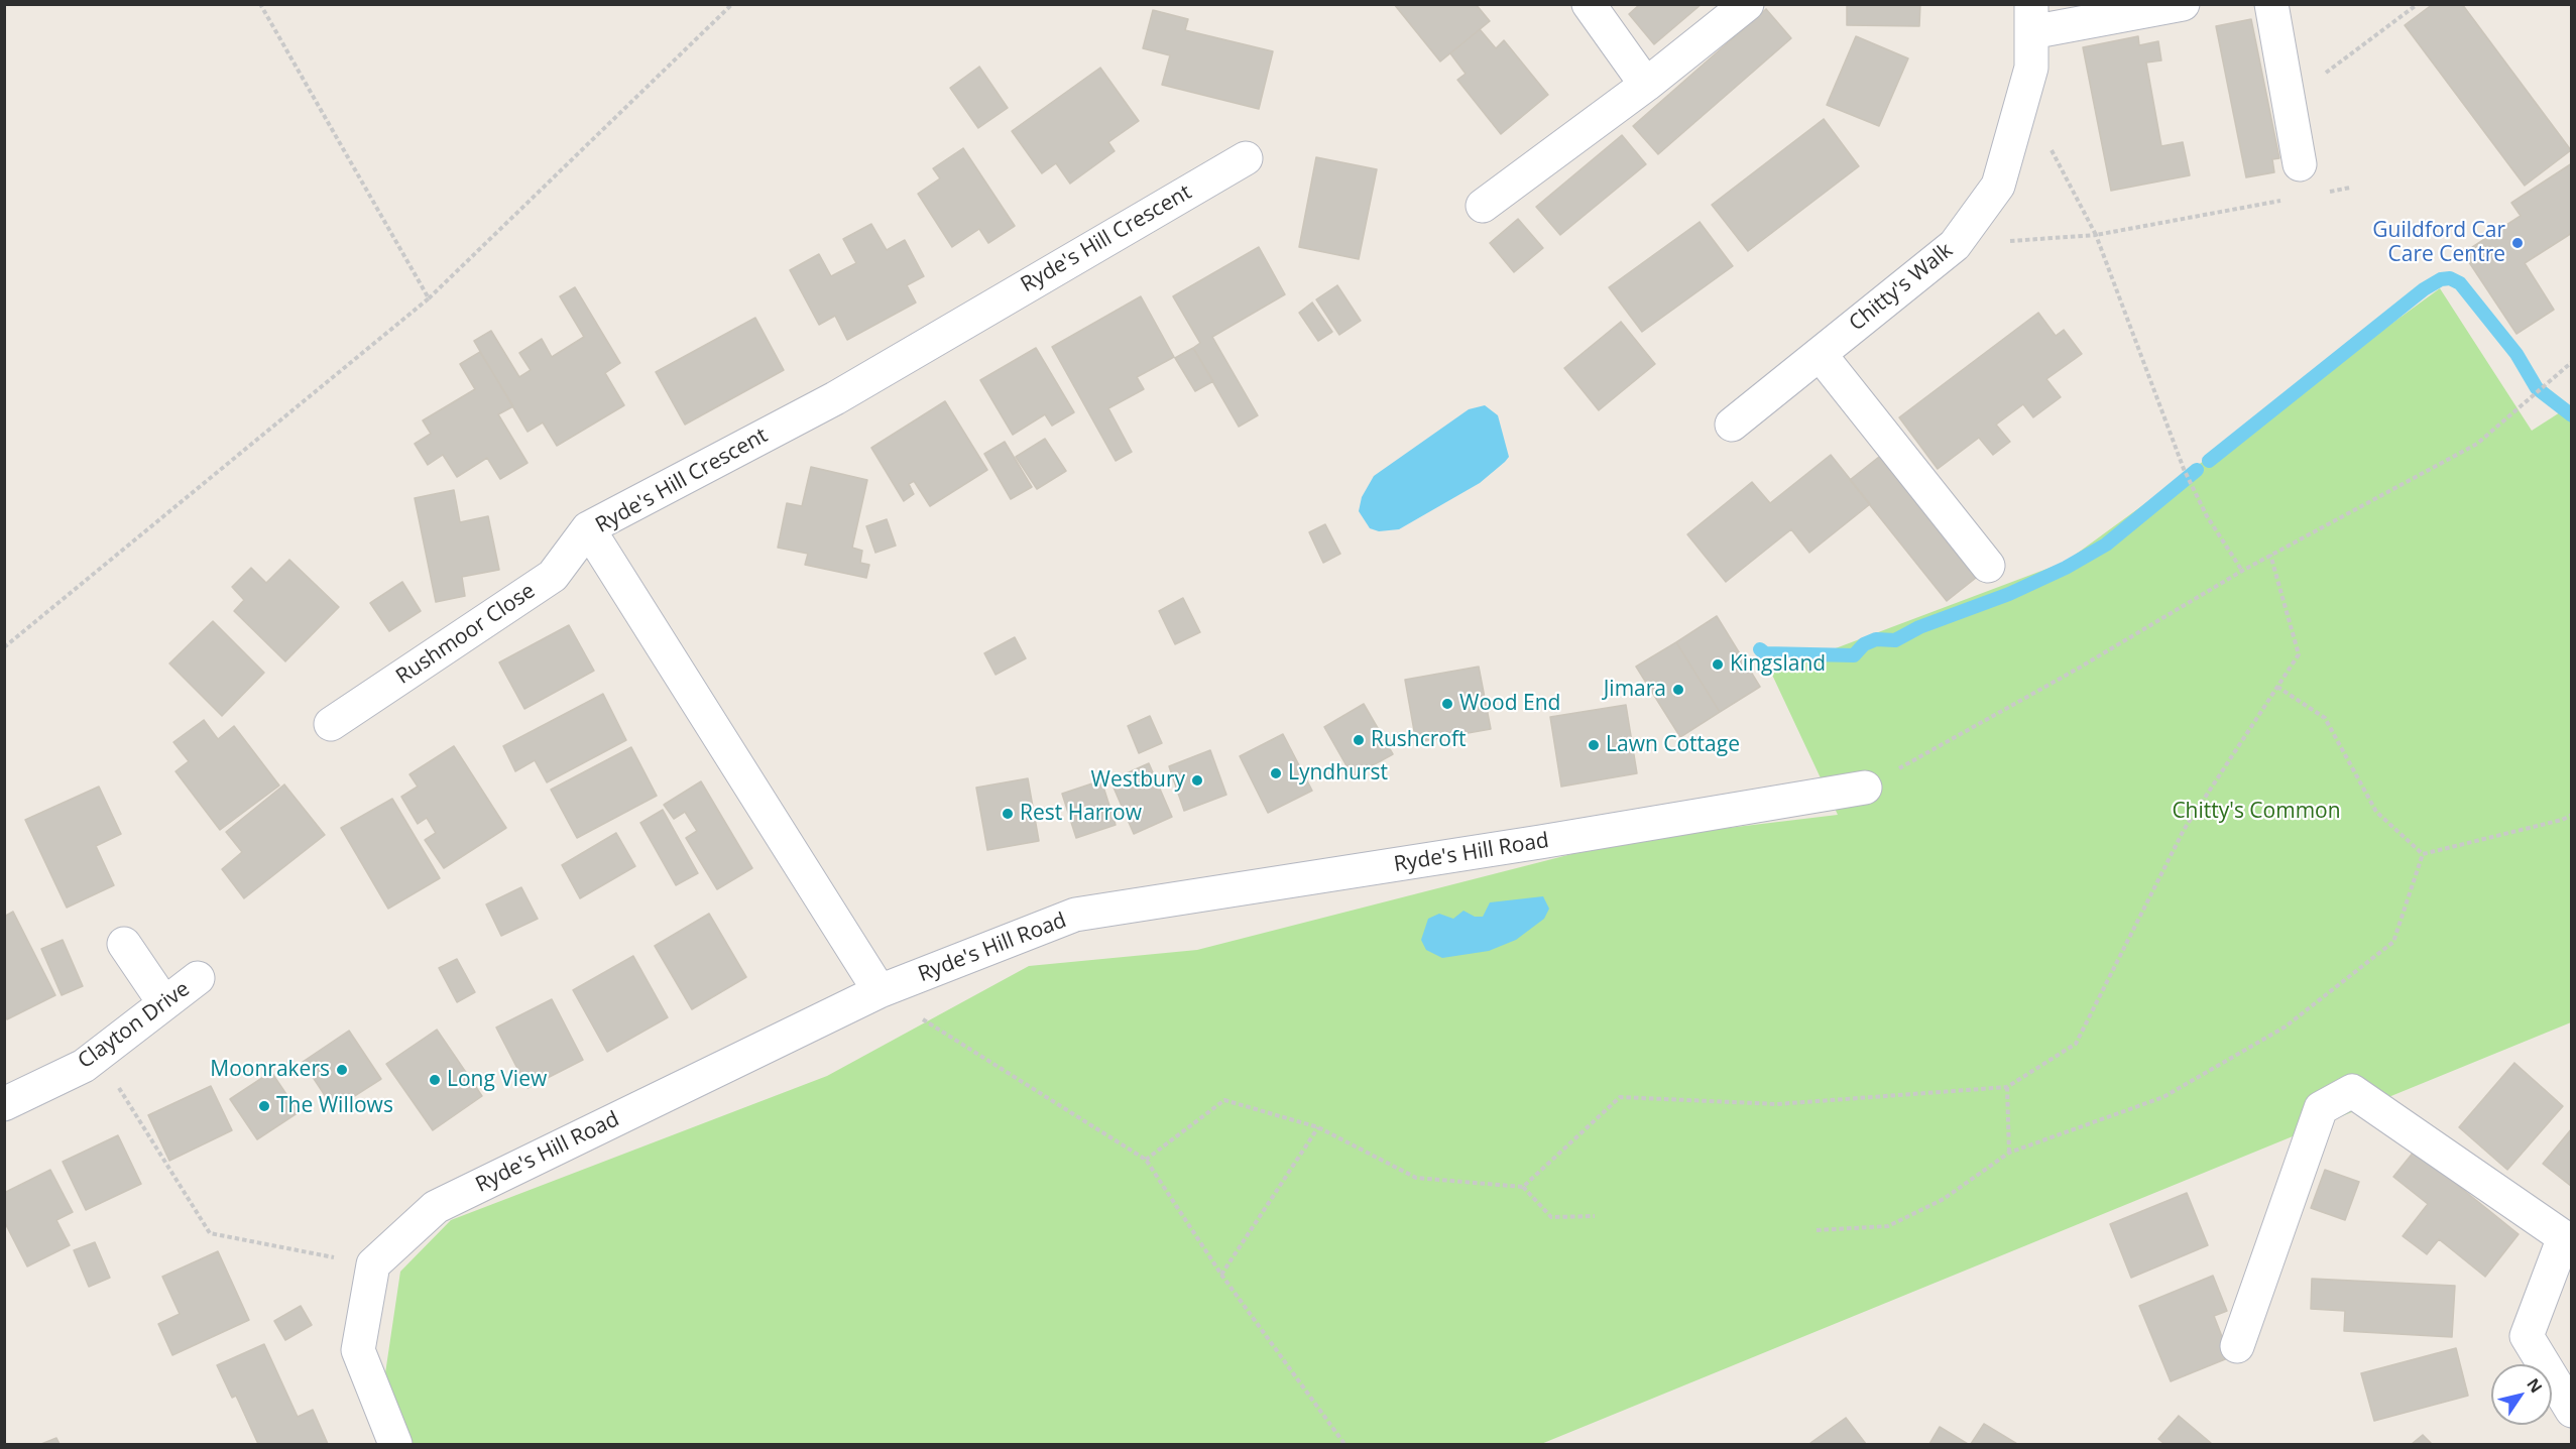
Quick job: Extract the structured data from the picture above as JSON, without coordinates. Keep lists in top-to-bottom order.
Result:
{
  "streets": {
    "street": [
      "Ryde's Hill Crescent",
      "Chitty's Walk",
      "Rushmoor Close",
      "Ryde's Hill Road",
      "Clayton Drive"
    ]
  },
  "crossings": [
    ["Ryde's Hill Crescent", "Rushmoor Close"],
    ["Ryde's Hill Crescent", "Ryde's Hill Road"]
  ],
  "parks": ["Chitty's Common"],
  "places": [
    "Guildford Car Care Centre",
    "Kingsland",
    "Jimara",
    "Wood End",
    "Rushcroft",
    "Lawn Cottage",
    "Lyndhurst",
    "Westbury",
    "Rest Harrow",
    "Moonrakers",
    "Long View",
    "The Willows"
  ],
  "north": "top right"
}
